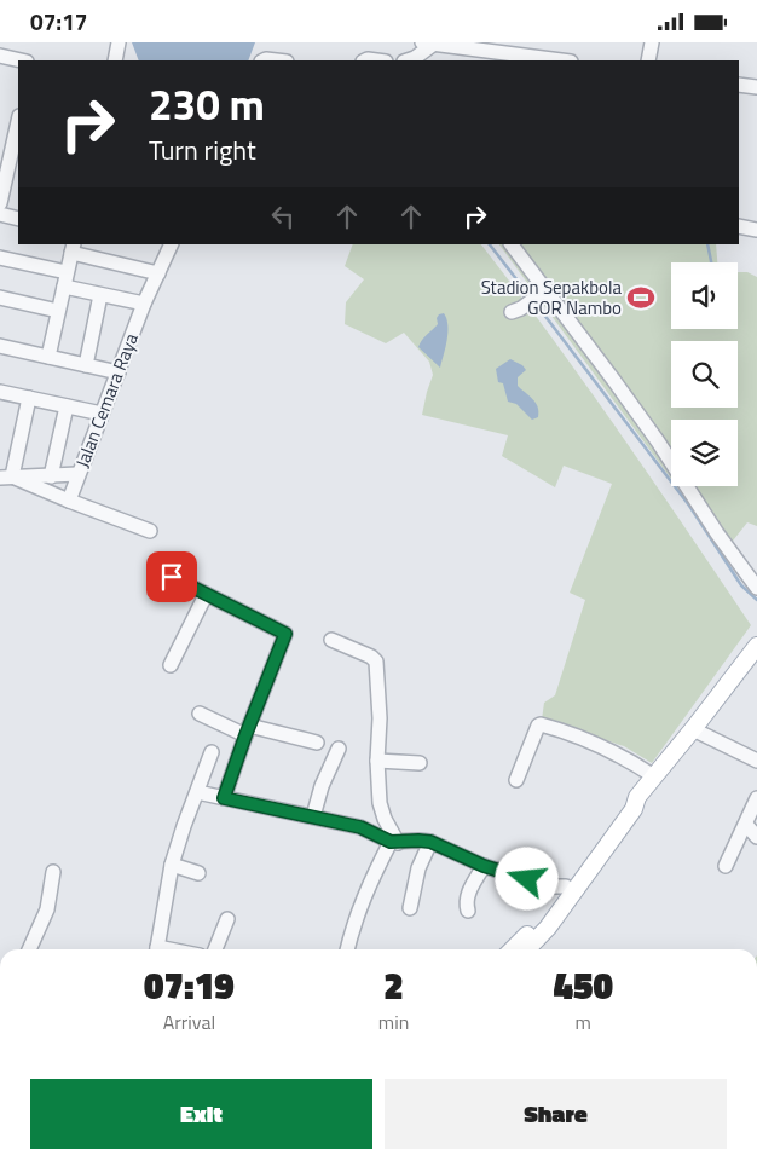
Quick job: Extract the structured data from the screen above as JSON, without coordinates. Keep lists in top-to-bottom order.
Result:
{
  "streets": {
    "street": ["Jalan Cemara Raya"]
  },
  "places": {
    "sports": ["Stadion Sepakbola GOR Nambo"]
  },
  "page": {
    "status": "07:17",
    "turn": ["230 m", "Turn right"],
    "eta": [
      "07:19",
      "Arrival",
      "2",
      "min",
      "450",
      "m"
    ],
    "buttons": ["Exit", "Share"]
  }
}
